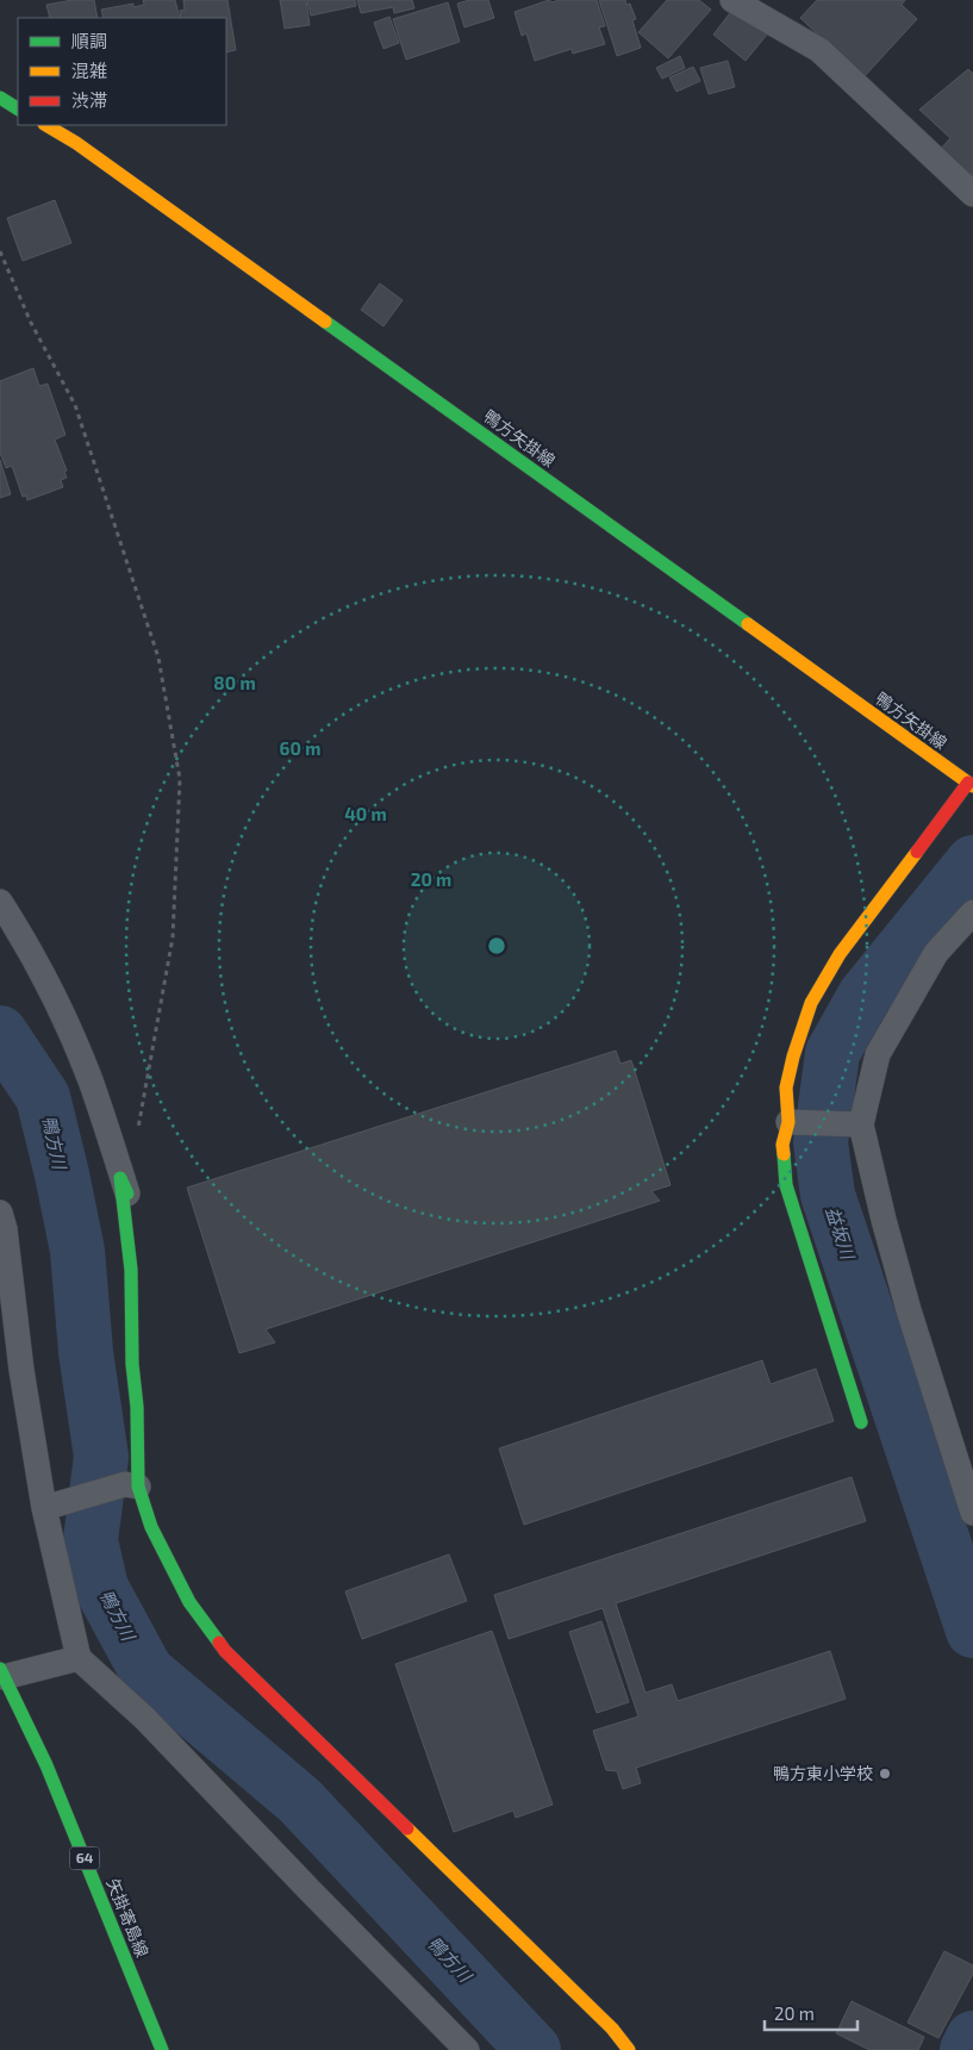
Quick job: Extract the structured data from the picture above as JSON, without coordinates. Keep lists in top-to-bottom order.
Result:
{
  "streets": {
    "street": ["鴨方矢掛線", "64", "矢掛寄島線"]
  },
  "water": ["鴨方川", "益坂川"],
  "places": ["鴨方東小学校"],
  "legend": ["順調", "混雑", "渋滞"],
  "scale_bar": "20 m",
  "rings": [
    "80 m",
    "60 m",
    "40 m",
    "20 m"
  ]
}
